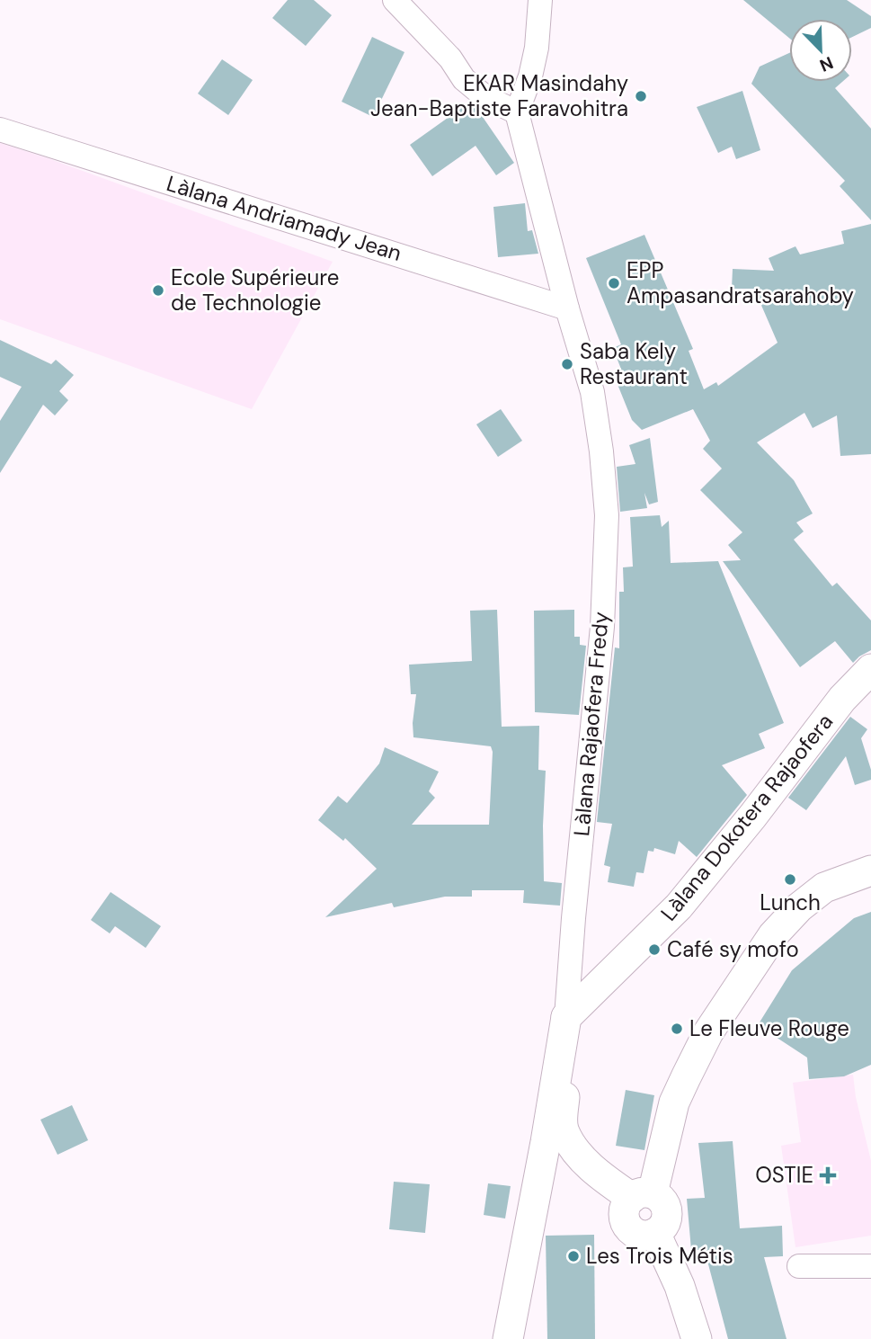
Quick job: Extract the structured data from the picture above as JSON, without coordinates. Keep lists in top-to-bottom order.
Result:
{
  "streets": {
    "street": ["Làlana Andriamady Jean", "Làlana Rajaofera Fredy", "Làlana Dokotera Rajaofera"]
  },
  "crossings": [
    ["Làlana Andriamady Jean", "Làlana Rajaofera Fredy"],
    ["Làlana Rajaofera Fredy", "Làlana Dokotera Rajaofera"]
  ],
  "places": {
    "other": [
      "EKAR Masindahy Jean-Baptiste Faravohitra",
      "EPP Ampasandratsarahoby",
      "Ecole Supérieure de Technologie",
      "Saba Kely Restaurant",
      "Lunch",
      "Café sy mofo",
      "Le Fleuve Rouge",
      "Les Trois Métis"
    ],
    "health": ["OSTIE"]
  },
  "north": "bottom right"
}
